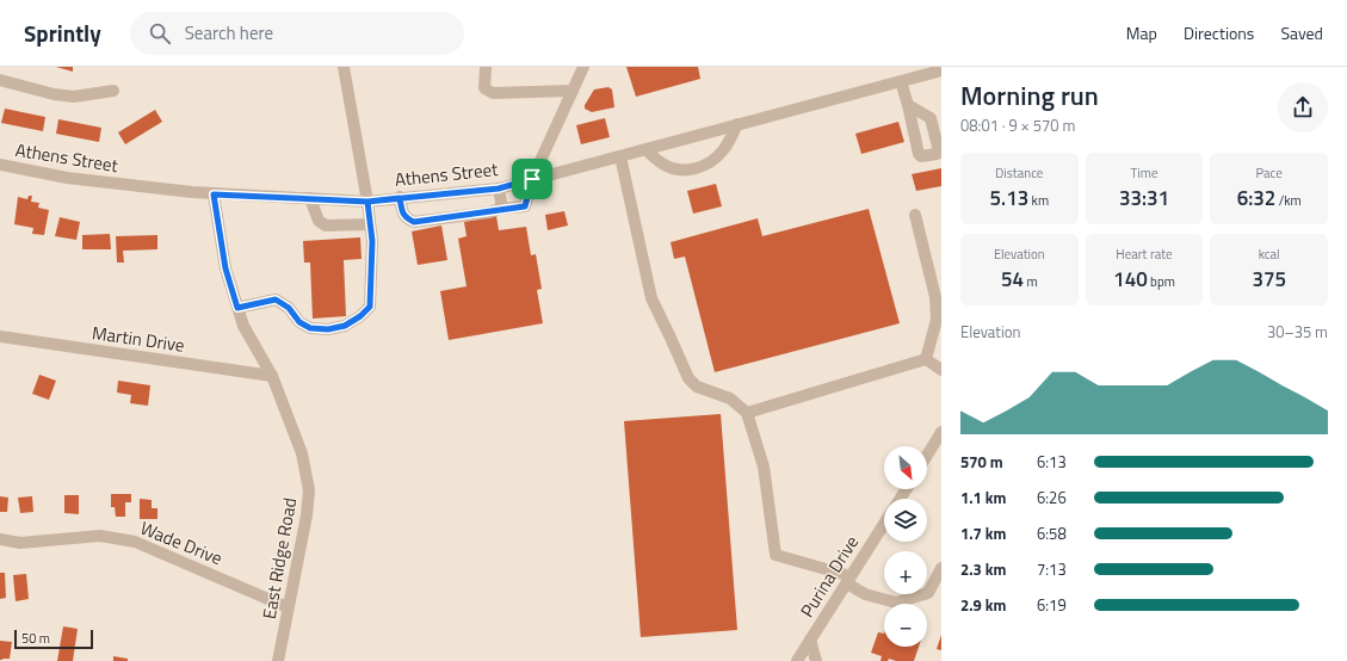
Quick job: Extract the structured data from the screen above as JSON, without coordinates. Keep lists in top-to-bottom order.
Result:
{
  "streets": {
    "street": [
      "Athens Street",
      "Martin Drive",
      "Wade Drive",
      "East Ridge Road",
      "Purina Drive"
    ]
  },
  "crossings": [
    ["Athens Street", "East Ridge Road"],
    ["Martin Drive", "East Ridge Road"],
    ["Wade Drive", "East Ridge Road"]
  ],
  "scale_bar": "50 m",
  "north": "bottom right",
  "page": {
    "header": "Sprintly",
    "search": "Search here",
    "nav": ["Map", "Directions", "Saved"],
    "heading": ["Morning run", "08:01 · 9 × 570 m"],
    "stats": [
      ["Distance", "5.13 km"],
      ["Time", "33:31"],
      ["Pace", "6:32 /km"],
      ["Elevation", "54 m"],
      ["Heart rate", "140 bpm"],
      ["kcal", "375"]
    ],
    "chart": ["Elevation", "30–35 m"],
    "list": [
      {
        "name": "570 m",
        "note": "6:13"
      },
      {
        "name": "1.1 km",
        "note": "6:26"
      },
      {
        "name": "1.7 km",
        "note": "6:58"
      },
      {
        "name": "2.3 km",
        "note": "7:13"
      },
      {
        "name": "2.9 km",
        "note": "6:19"
      }
    ],
    "map_buttons": ["+", "−"],
    "scale": "50 m"
  }
}
